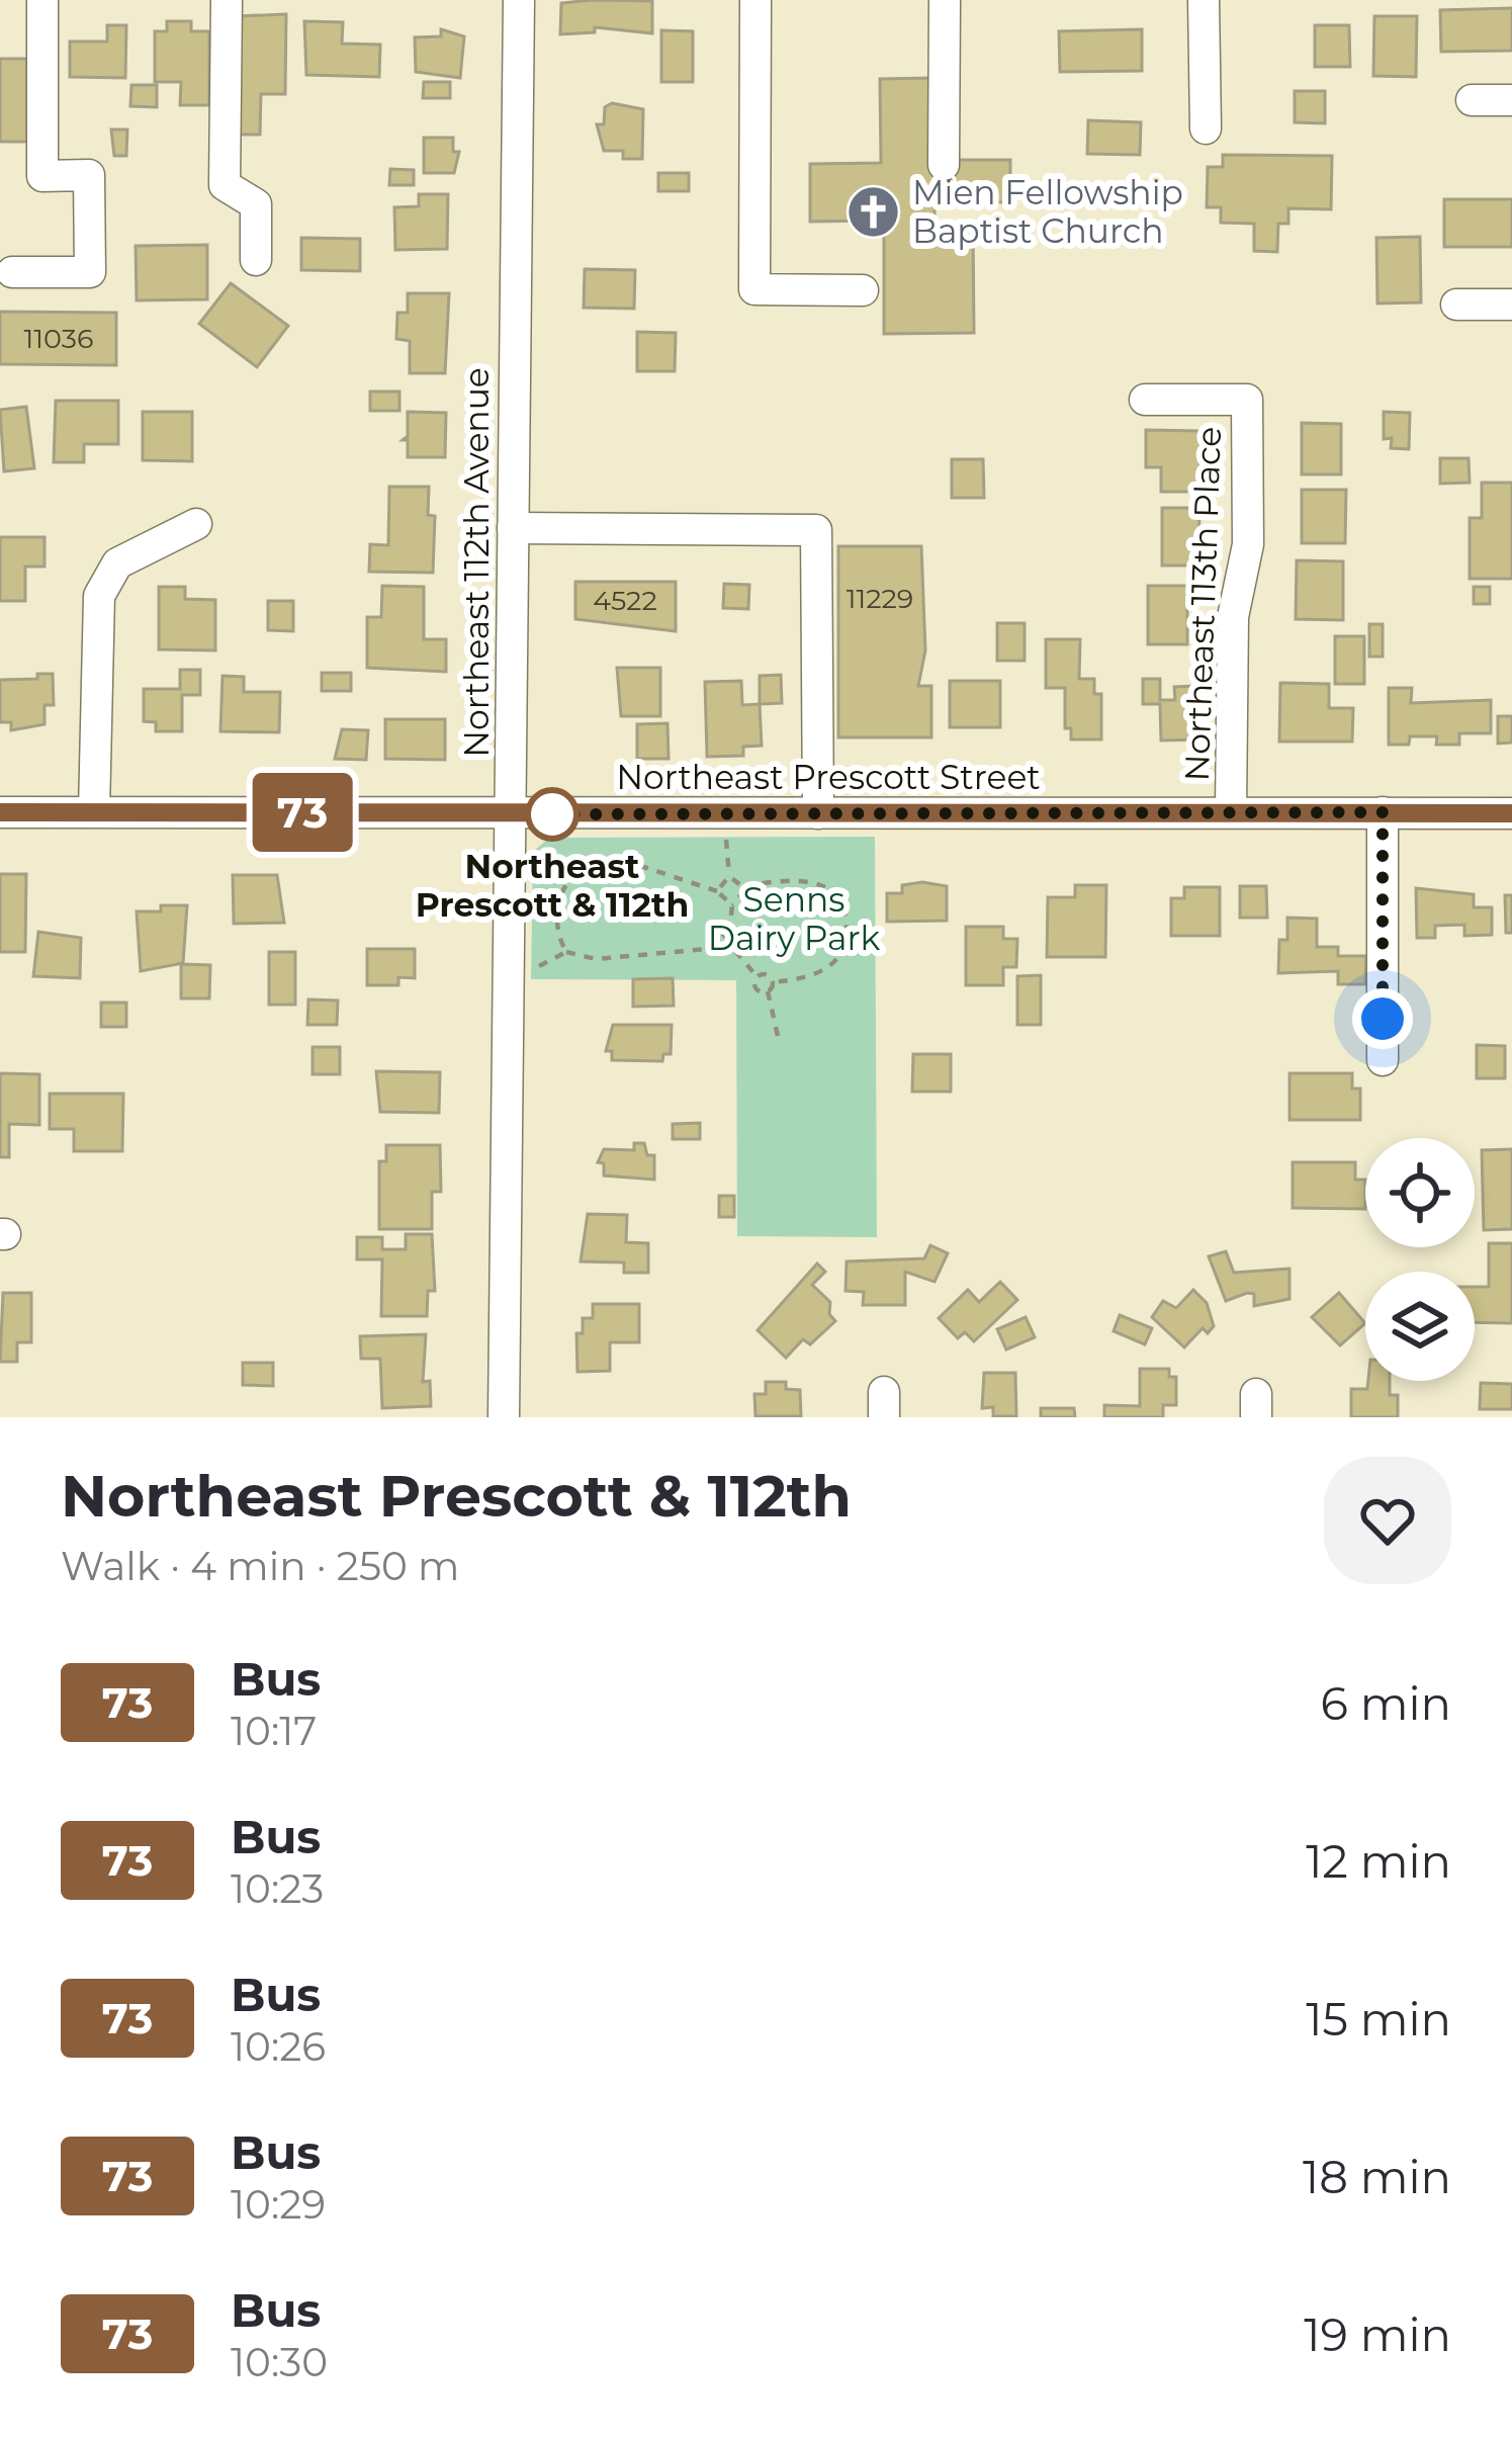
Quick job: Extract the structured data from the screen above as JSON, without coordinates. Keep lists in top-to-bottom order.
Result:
{
  "streets": {
    "street": ["Northeast 112th Avenue", "Northeast 113th Place", "Northeast Prescott Street"]
  },
  "crossings": [
    ["Northeast 112th Avenue", "Northeast Prescott Street"],
    ["Northeast 113th Place", "Northeast Prescott Street"]
  ],
  "parks": ["Senns Dairy Park"],
  "places": {
    "church": ["Mien Fellowship Baptist Church"],
    "other": ["Northeast Prescott & 112th"]
  },
  "lines": ["bus line 73"],
  "house_numbers": ["11036", "11229", "4522"],
  "page": {
    "on_map": "73",
    "heading": ["Northeast Prescott & 112th", "Walk · 4 min · 250 m"],
    "list": [
      {
        "mark": "73",
        "name": "Bus",
        "note": "10:17",
        "value": "6 min"
      },
      {
        "mark": "73",
        "name": "Bus",
        "note": "10:23",
        "value": "12 min"
      },
      {
        "mark": "73",
        "name": "Bus",
        "note": "10:26",
        "value": "15 min"
      },
      {
        "mark": "73",
        "name": "Bus",
        "note": "10:29",
        "value": "18 min"
      },
      {
        "mark": "73",
        "name": "Bus",
        "note": "10:30",
        "value": "19 min"
      }
    ]
  }
}
